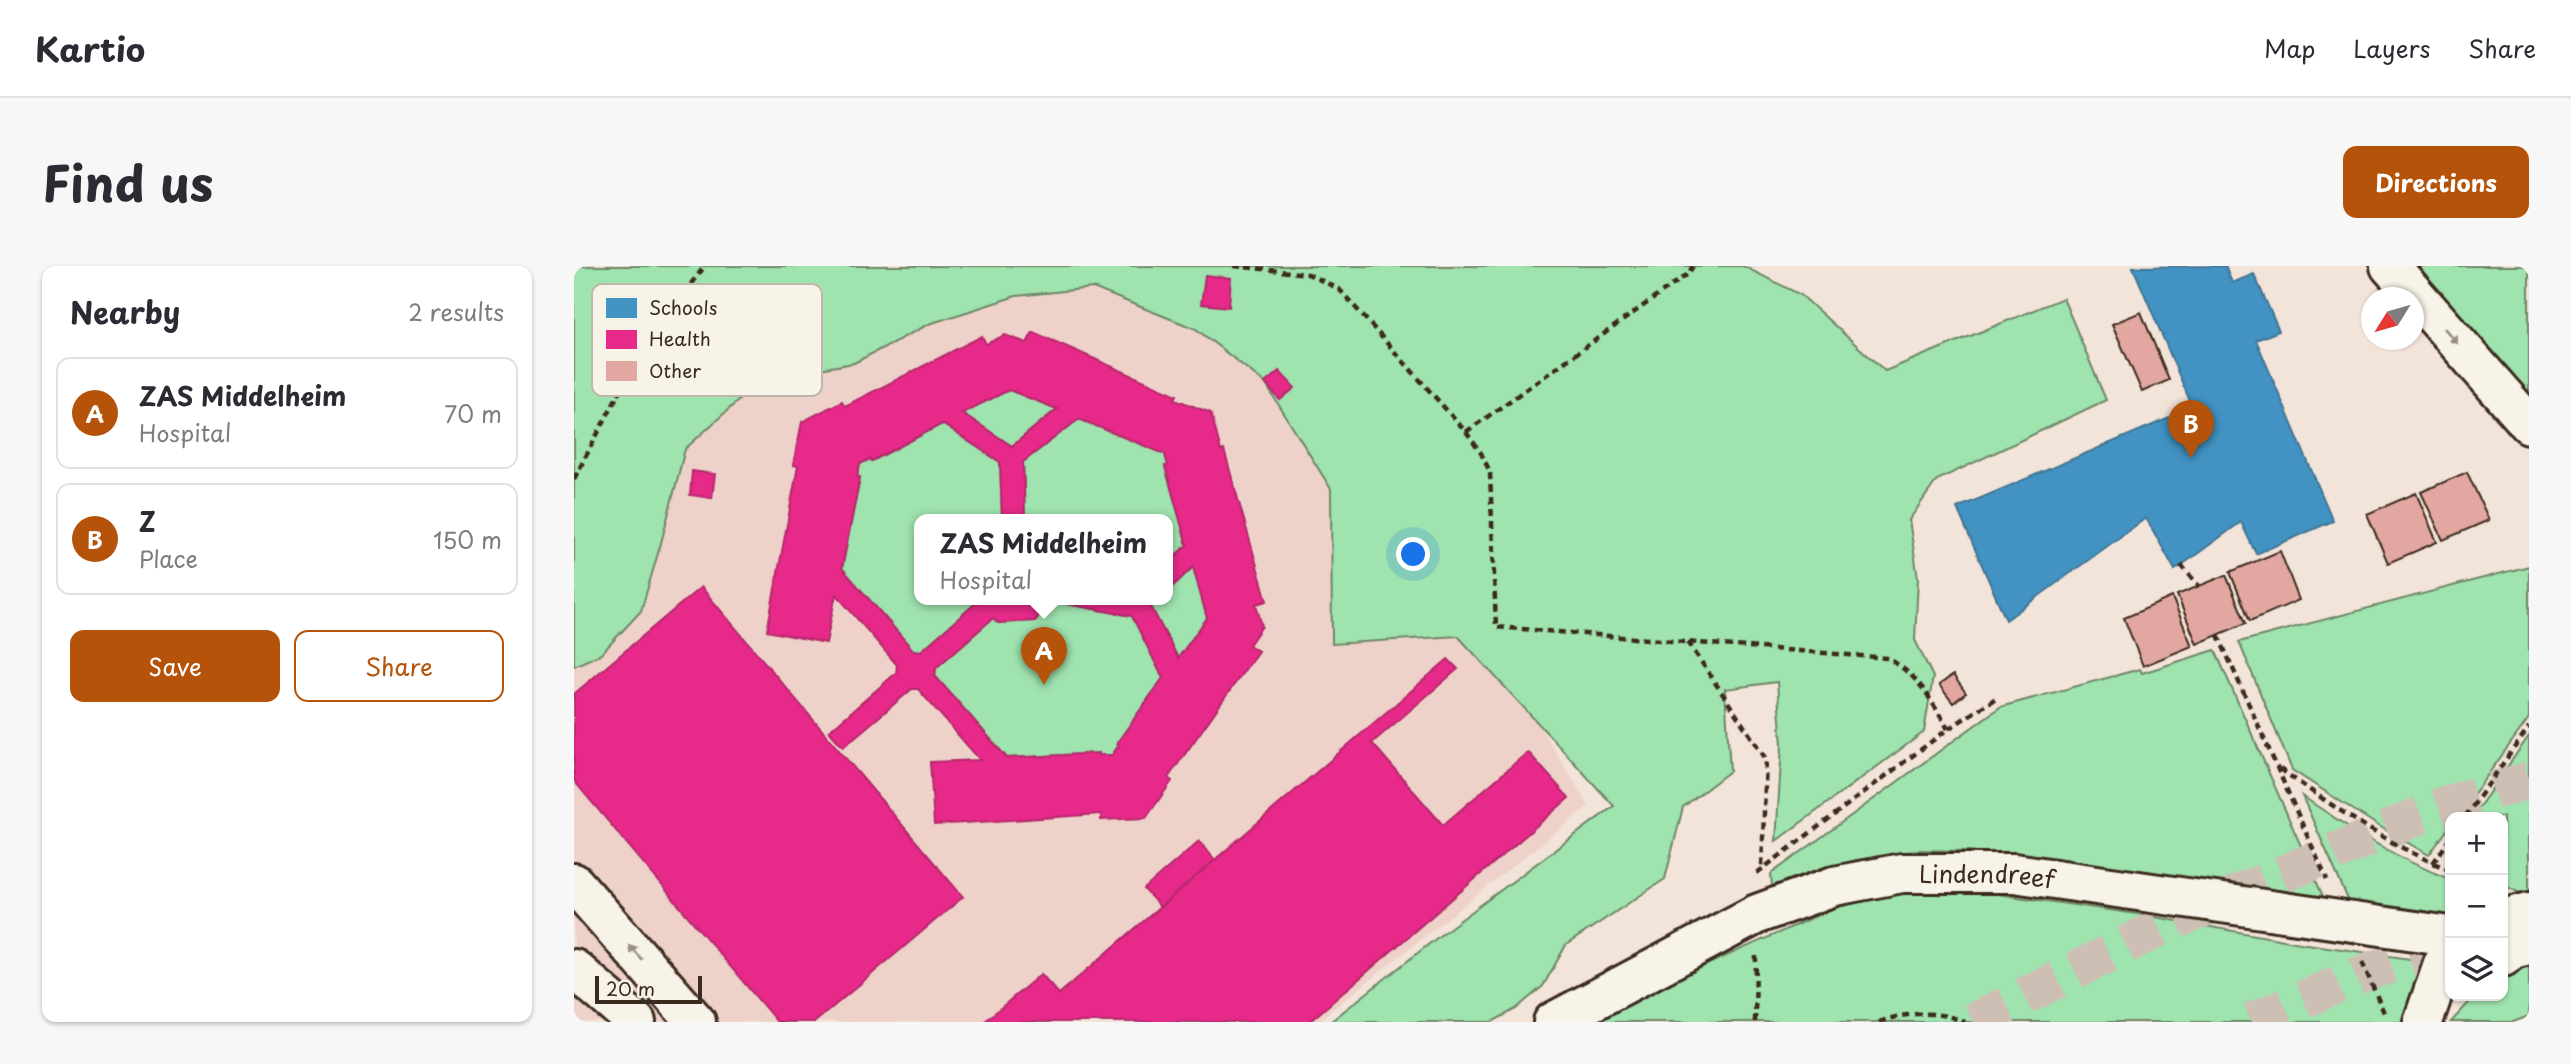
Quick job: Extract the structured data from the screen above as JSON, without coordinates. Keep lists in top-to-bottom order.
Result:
{
  "streets": {
    "street": ["Lindendreef"]
  },
  "legend": ["Schools", "Health", "Other"],
  "scale_bar": "20 m",
  "north": "bottom left",
  "page": {
    "header": "Kartio",
    "nav": ["Map", "Layers", "Share"],
    "title": "Find us",
    "buttons": [
      "Directions",
      ["Save", "Share"]
    ],
    "heading": ["Nearby", "2 results"],
    "list": [
      {
        "mark": "A",
        "name": "ZAS Middelheim",
        "note": "Hospital",
        "value": "70 m"
      },
      {
        "mark": "B",
        "name": "Z",
        "note": "Place",
        "value": "150 m"
      }
    ],
    "pins": ["B", "A"],
    "popup": ["ZAS Middelheim", "Hospital"],
    "map_buttons": ["+", "−"],
    "scale": "20 m"
  }
}
